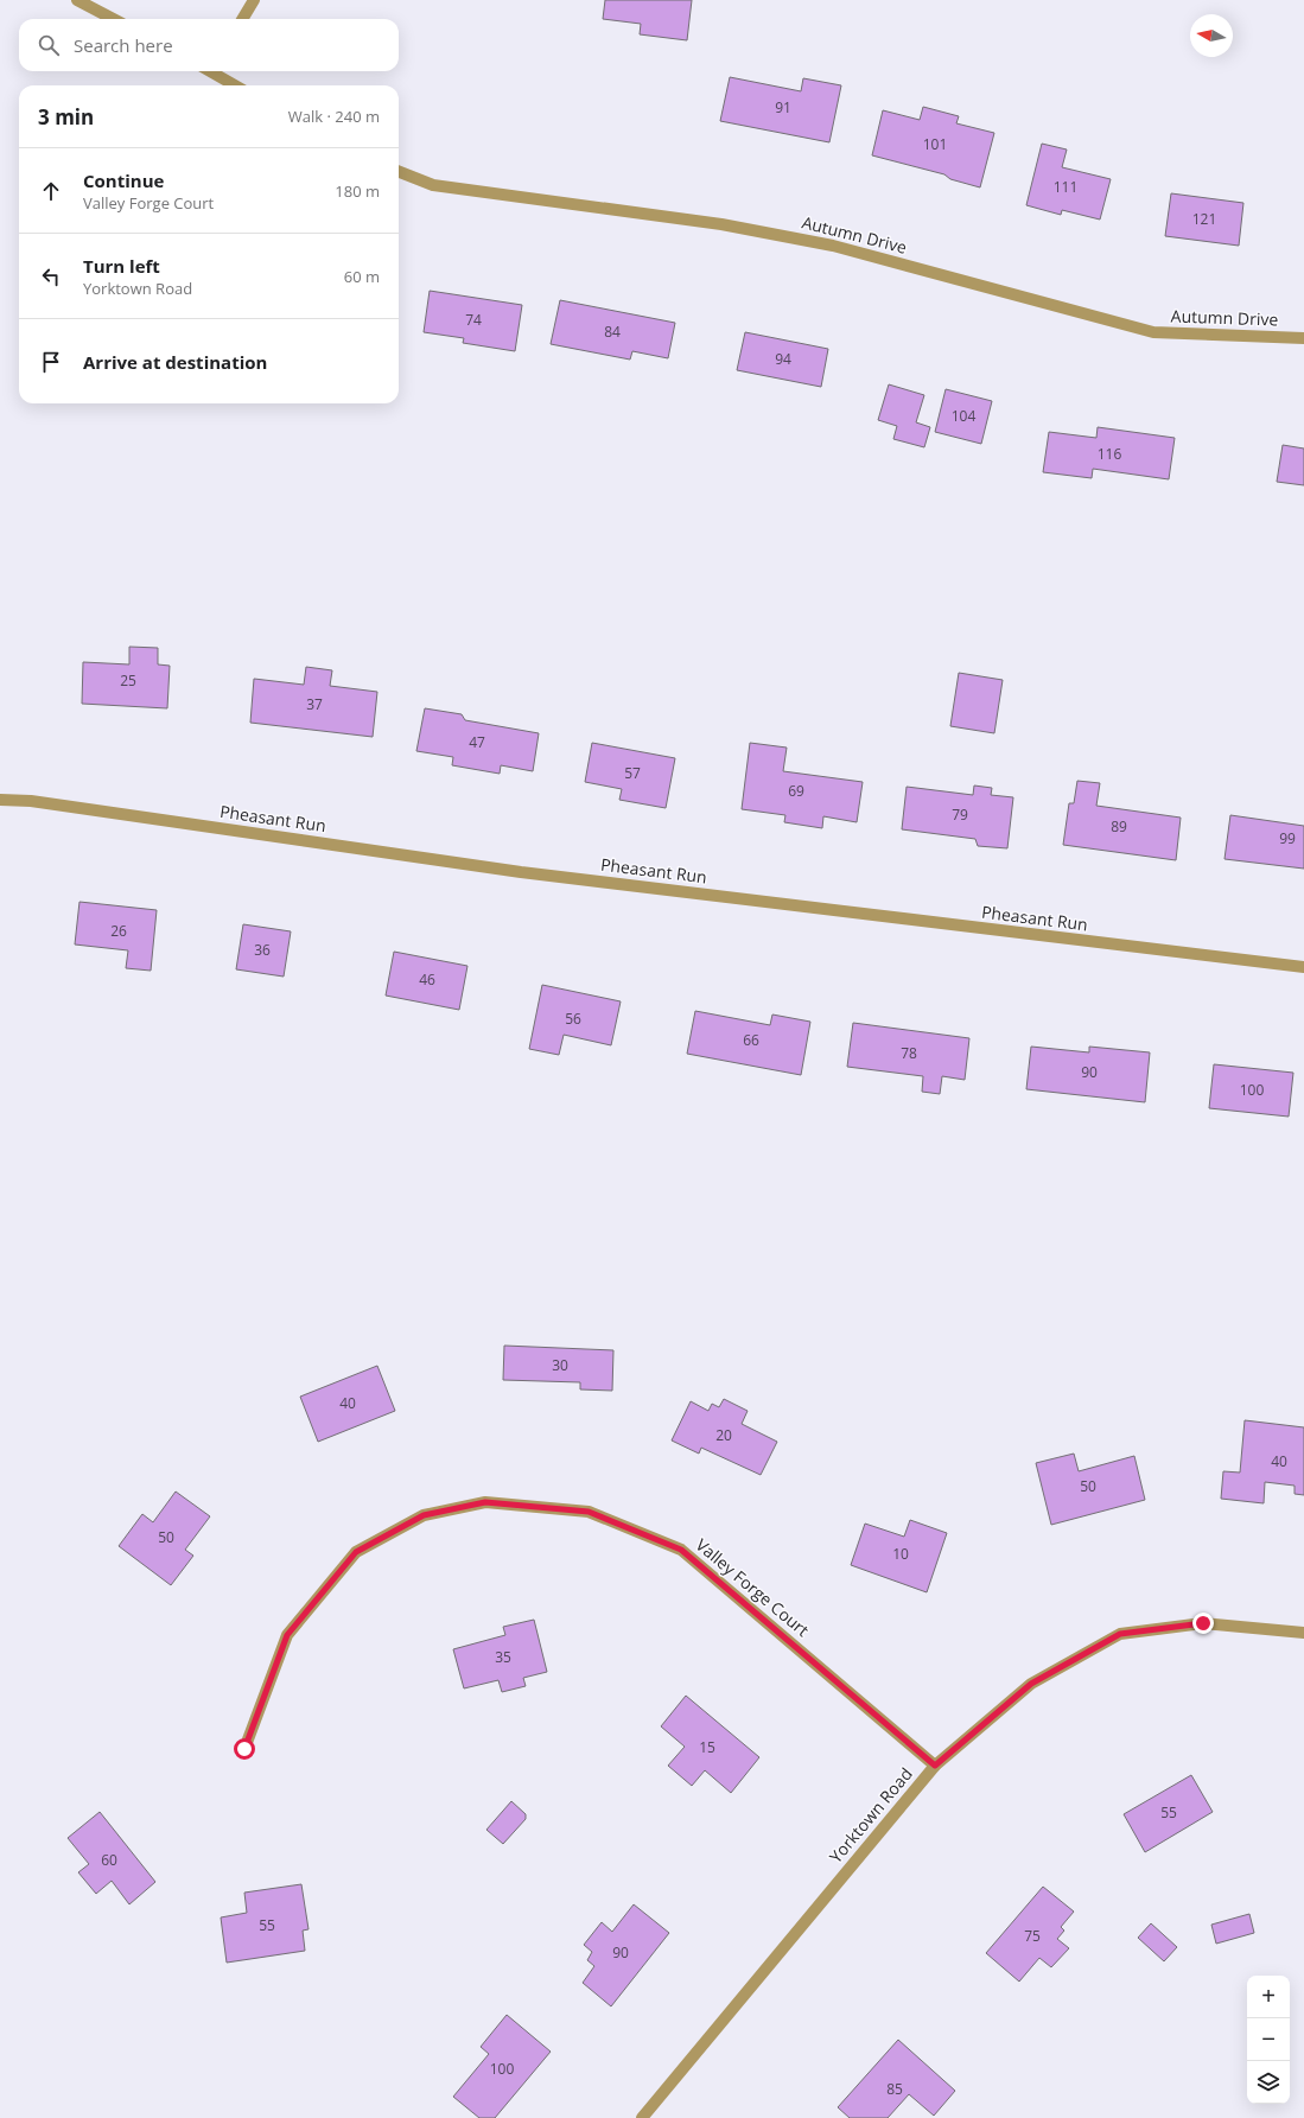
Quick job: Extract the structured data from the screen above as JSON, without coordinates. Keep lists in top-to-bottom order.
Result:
{
  "streets": {
    "street": [
      "Autumn Drive",
      "Pheasant Run",
      "Valley Forge Court",
      "Yorktown Road"
    ]
  },
  "crossings": [
    ["Valley Forge Court", "Yorktown Road"]
  ],
  "house_numbers": [
    "91",
    "101",
    "111",
    "121",
    "74",
    "84",
    "94",
    "104",
    "116",
    "25",
    "37",
    "47",
    "57",
    "69",
    "79",
    "89",
    "99",
    "26",
    "36",
    "46",
    "56",
    "66",
    "78",
    "90",
    "100",
    "30",
    "40",
    "20",
    "40",
    "50",
    "50",
    "10",
    "35",
    "15",
    "55",
    "60",
    "55",
    "75",
    "90",
    "100",
    "85"
  ],
  "north": "left",
  "page": {
    "search": "Search here",
    "heading": ["3 min", "Walk · 240 m"],
    "list": [
      ["Continue", "Valley Forge Court", "180 m"],
      ["Turn left", "Yorktown Road", "60 m"],
      "Arrive at destination"
    ],
    "map_buttons": ["+", "−"]
  }
}
